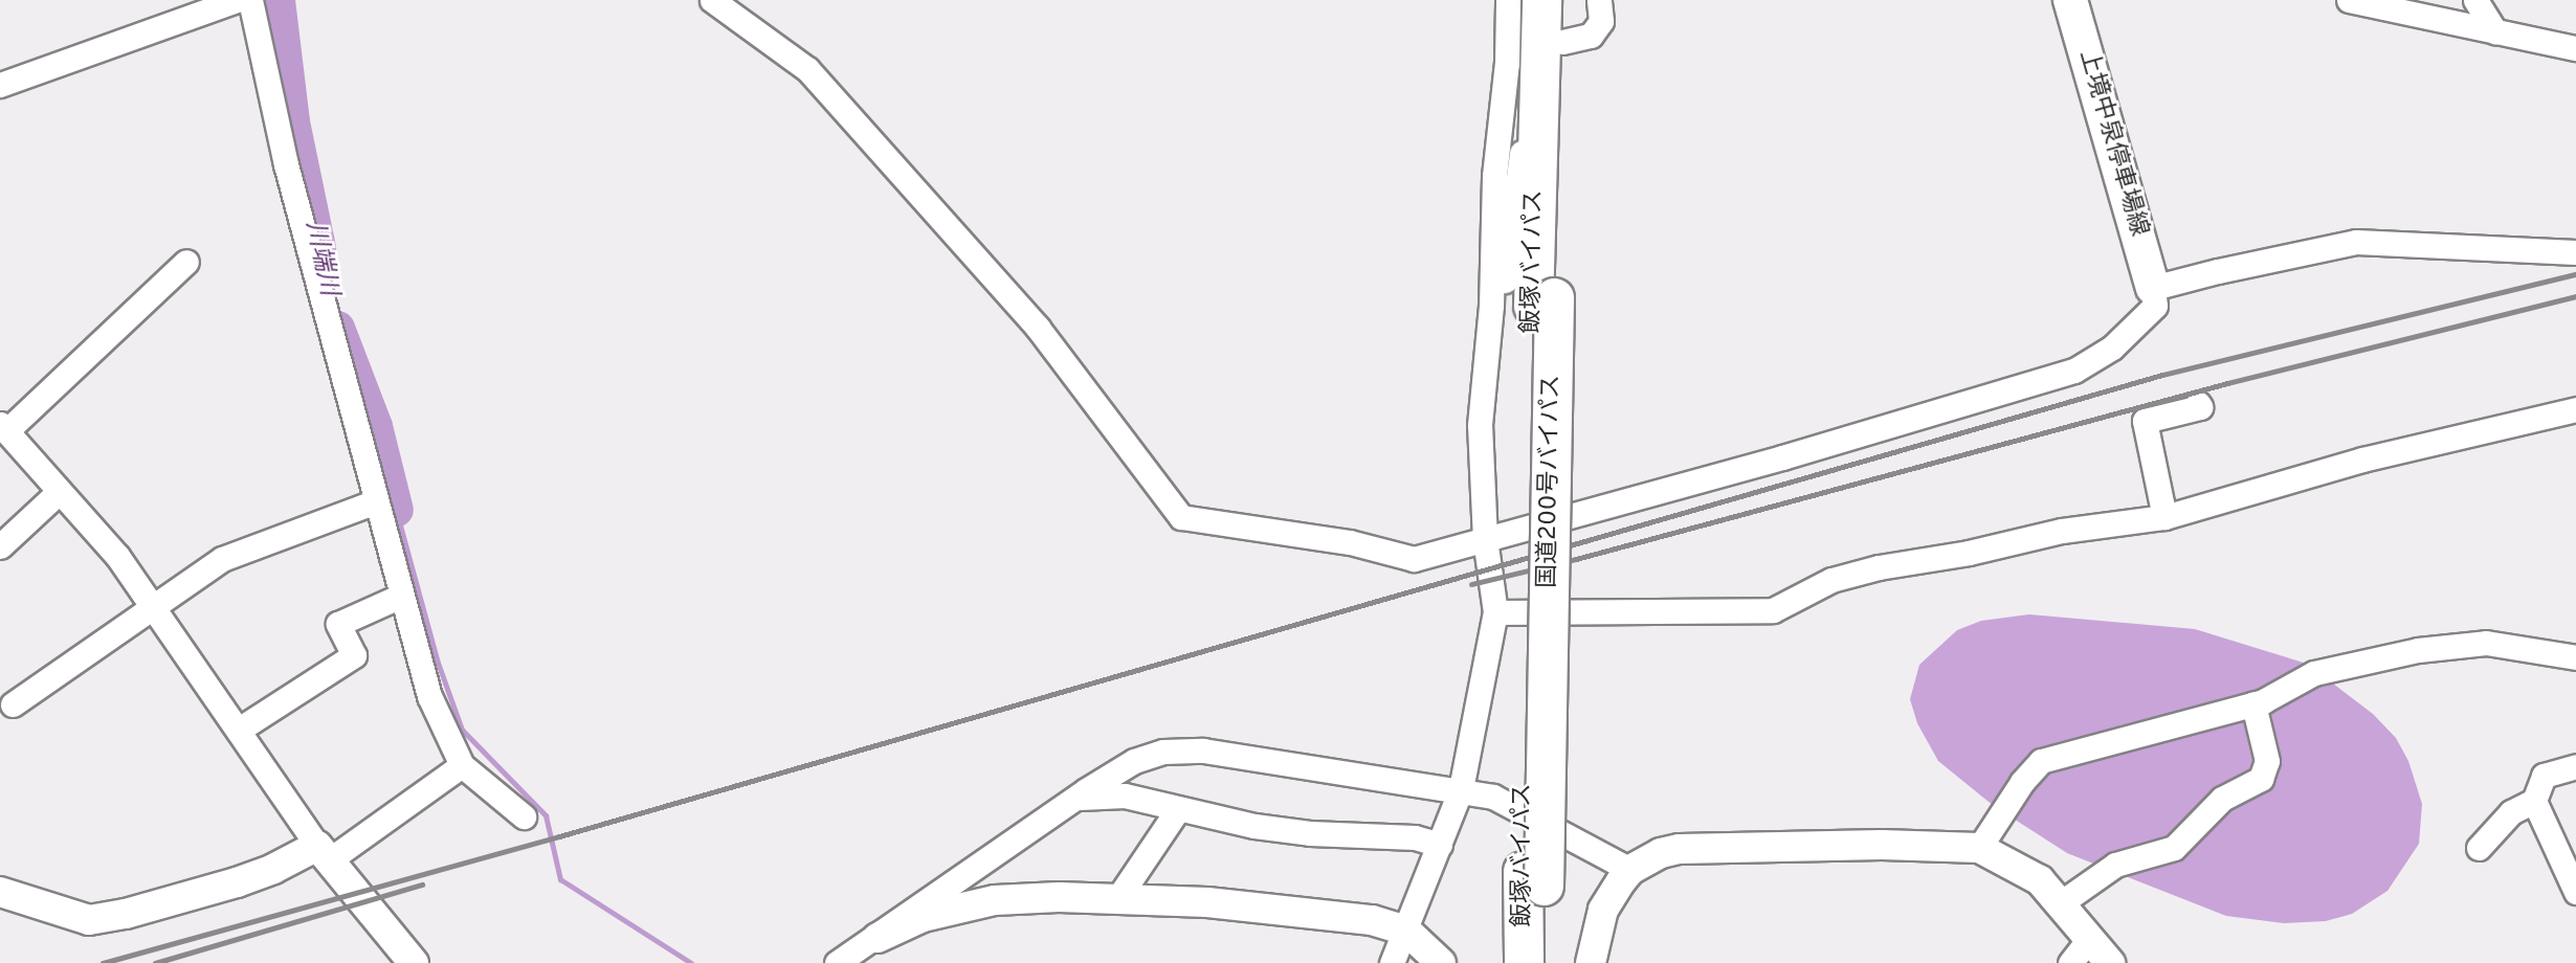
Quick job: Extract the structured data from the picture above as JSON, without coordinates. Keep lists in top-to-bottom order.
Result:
{
  "streets": {
    "highway": ["飯塚バイパス", "国道200号バイパス"],
    "main road": ["上境中泉停車場線"]
  },
  "crossings": [
    ["飯塚バイパス", "国道200号バイパス"]
  ],
  "water": ["川端川"]
}
